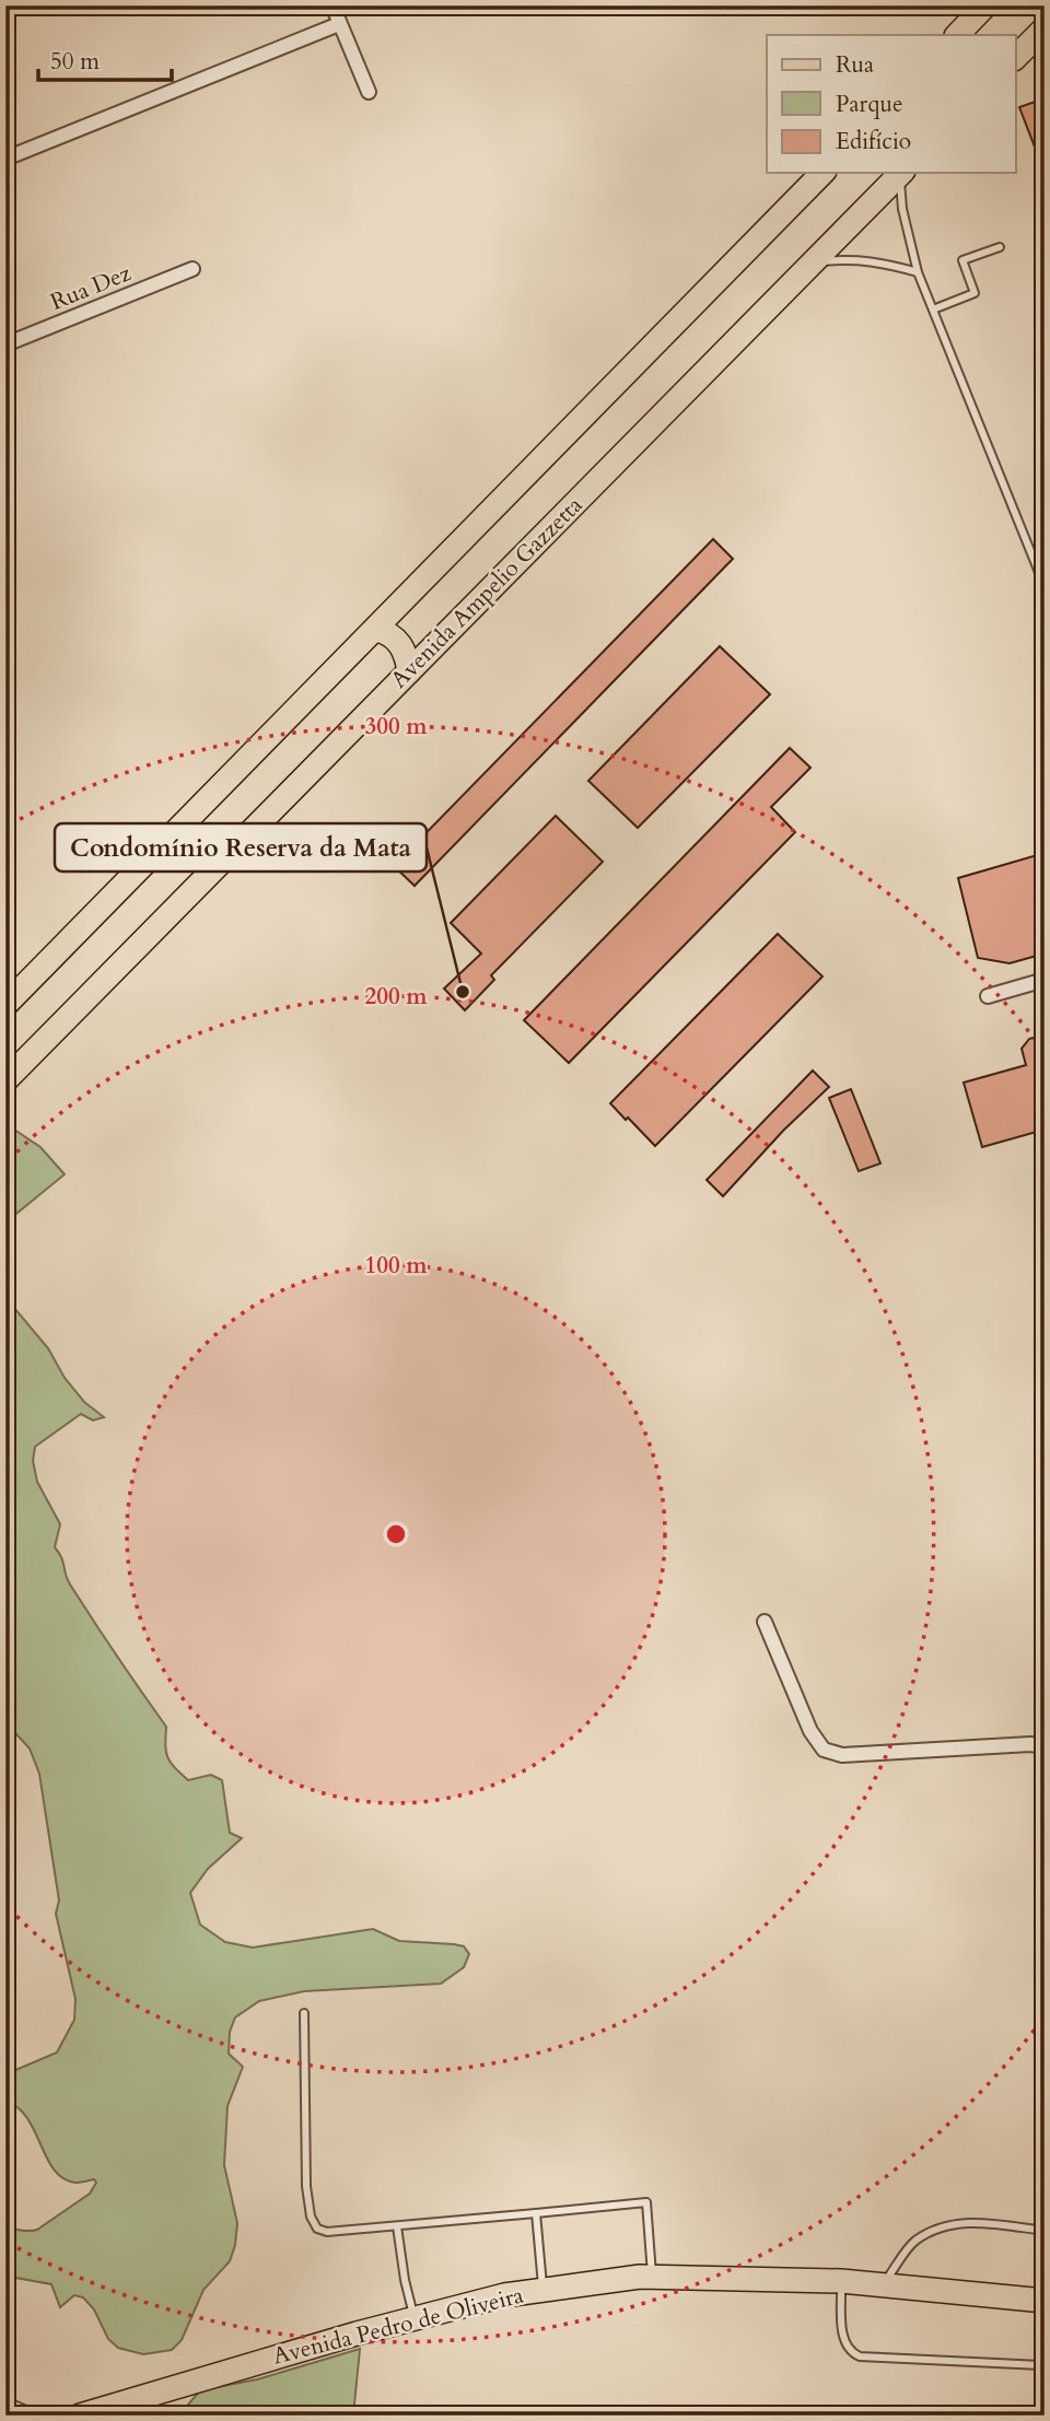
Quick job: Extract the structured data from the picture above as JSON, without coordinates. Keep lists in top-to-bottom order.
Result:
{
  "streets": {
    "main road": ["Avenida Ampelio Gazzetta", "Avenida Pedro de Oliveira"],
    "street": ["Rua Dez"]
  },
  "places": ["Condomínio Reserva da Mata"],
  "legend": ["Rua", "Parque", "Edifício"],
  "scale_bar": "50 m",
  "rings": ["300 m", "200 m", "100 m"]
}
